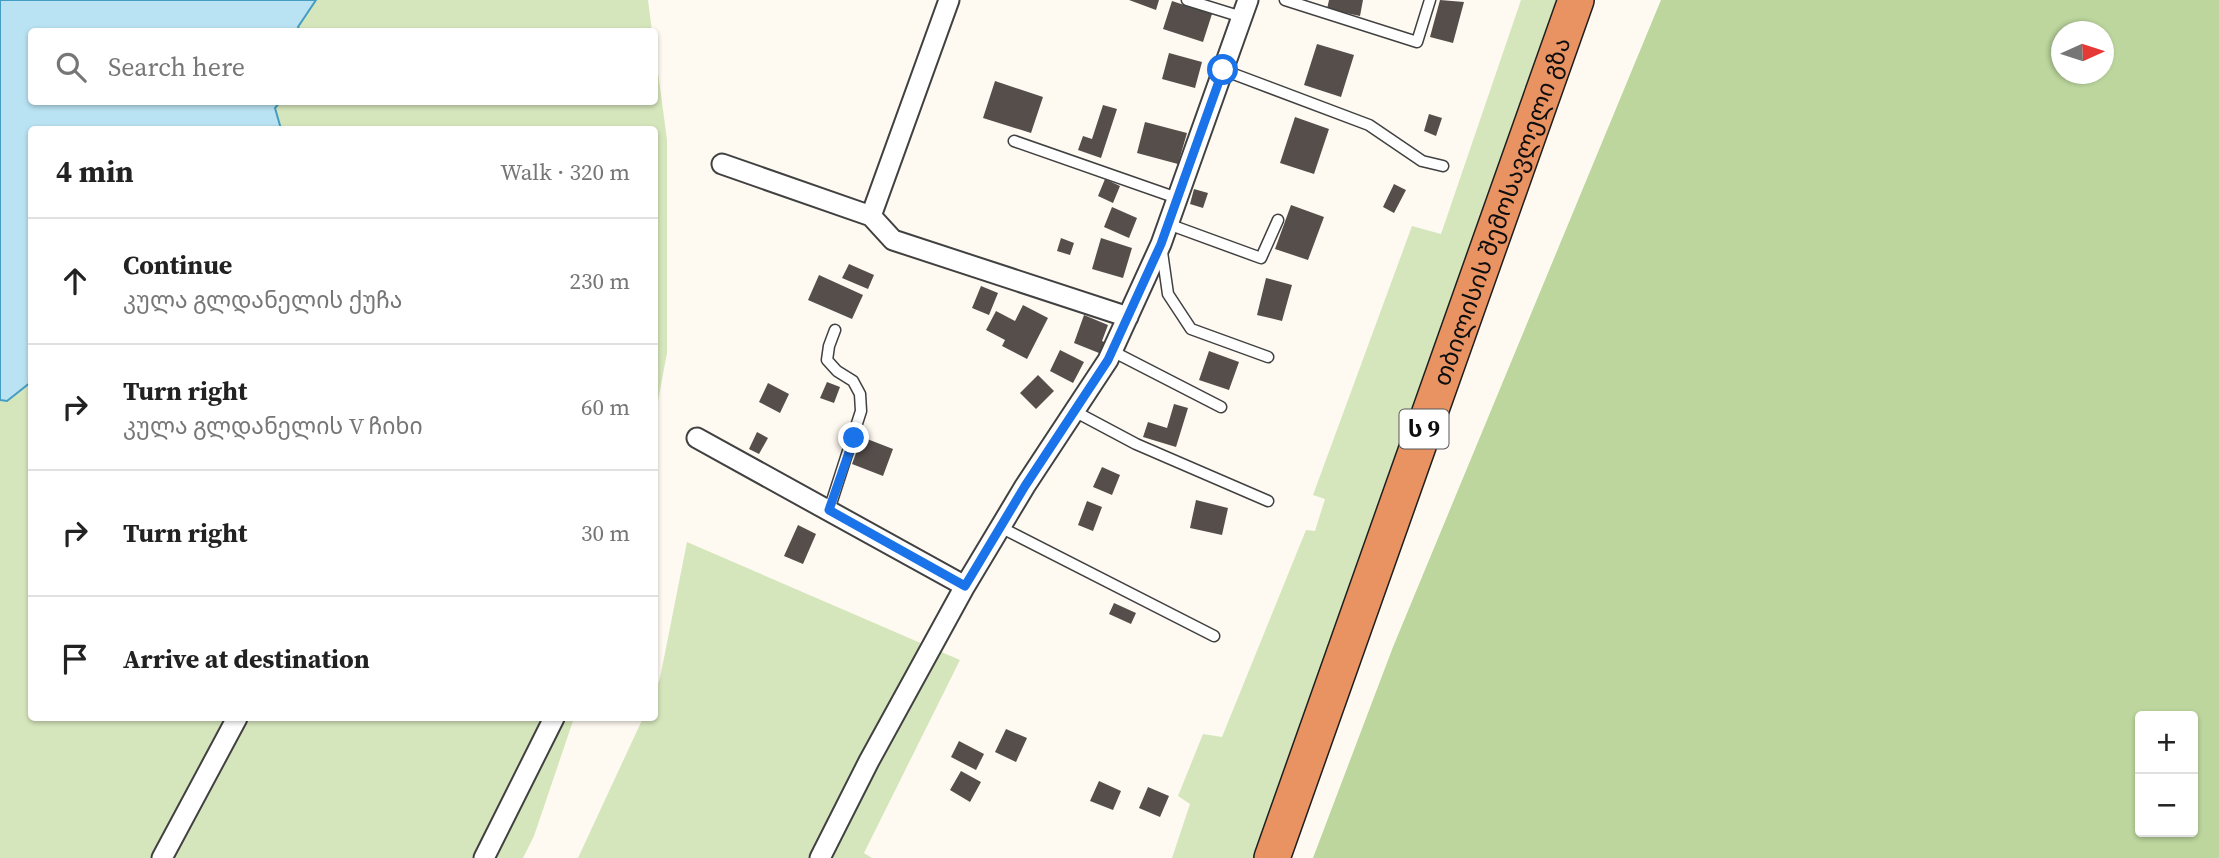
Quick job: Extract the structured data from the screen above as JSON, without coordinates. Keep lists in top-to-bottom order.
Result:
{
  "streets": {
    "highway": ["თბილისის შემოსავლელი გზა", "ს 9"]
  },
  "north": "right",
  "page": {
    "search": "Search here",
    "heading": ["4 min", "Walk · 320 m"],
    "list": [
      ["Continue", "კულა გლდანელის ქუჩა", "230 m"],
      ["Turn right", "კულა გლდანელის V ჩიხი", "60 m"],
      ["Turn right", "30 m"],
      "Arrive at destination"
    ],
    "map_buttons": ["+", "−"]
  }
}
